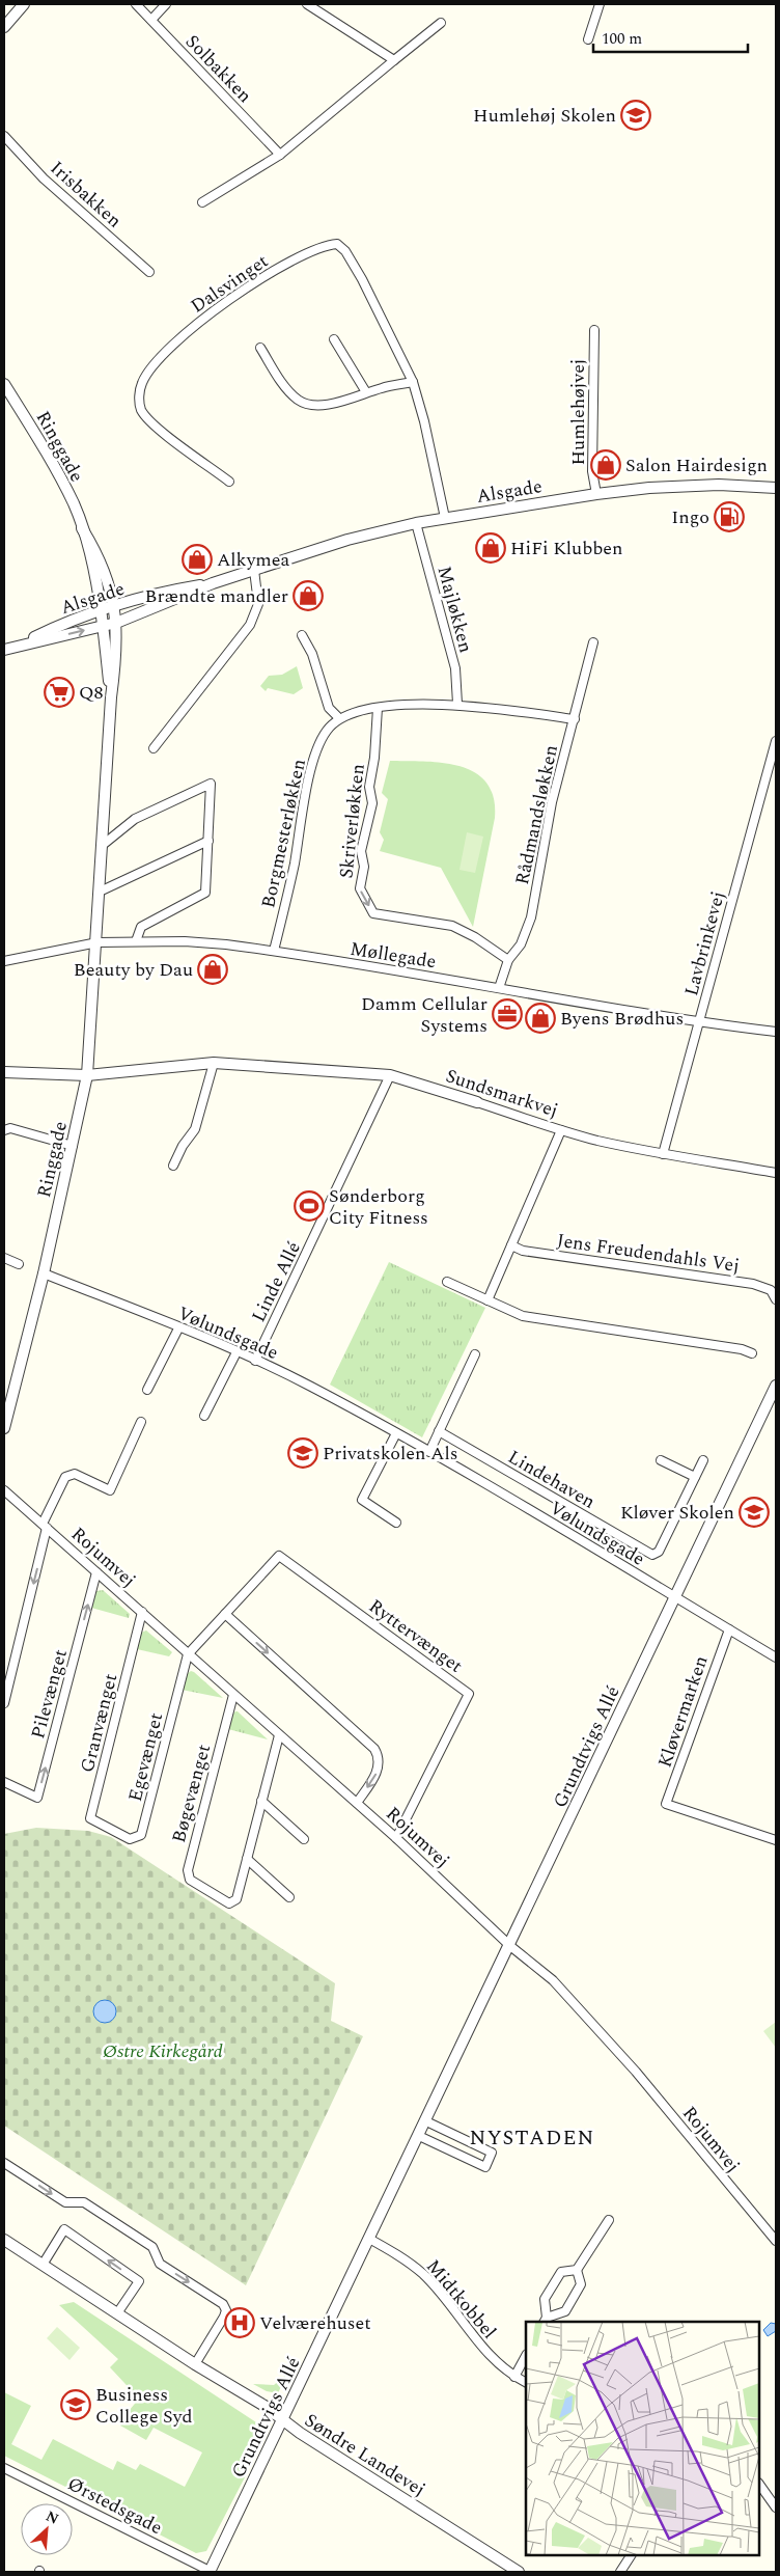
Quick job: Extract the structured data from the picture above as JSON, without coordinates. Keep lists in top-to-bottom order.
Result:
{
  "streets": {
    "street": [
      "Solbakken",
      "Irisbakken",
      "Dalsvinget",
      "Humlehøjvej",
      "Ringgade",
      "Alsgade",
      "Majløkken",
      "Rådmandsløkken",
      "Skriverløkken",
      "Borgmesterløkken",
      "Lavbrinkevej",
      "Møllegade",
      "Sundsmarkvej",
      "Jens Freudendahls Vej",
      "Linde Allé",
      "Vølundsgade",
      "Lindehaven",
      "Rojumvej",
      "Ryttervænget",
      "Pilevænget",
      "Kløvermarken",
      "Granvænget",
      "Grundtvigs Allé",
      "Egevænget",
      "Bøgevænget",
      "Midtkobbel",
      "Søndre Landevej",
      "Ørstedsgade"
    ]
  },
  "crossings": [
    ["Dalsvinget", "Alsgade"],
    ["Humlehøjvej", "Alsgade"],
    ["Ringgade", "Alsgade"],
    ["Ringgade", "Møllegade"],
    ["Ringgade", "Sundsmarkvej"],
    ["Ringgade", "Vølundsgade"],
    ["Alsgade", "Majløkken"],
    ["Rådmandsløkken", "Skriverløkken"],
    ["Rådmandsløkken", "Møllegade"],
    ["Borgmesterløkken", "Møllegade"],
    ["Lavbrinkevej", "Møllegade"],
    ["Lavbrinkevej", "Sundsmarkvej"],
    ["Sundsmarkvej", "Linde Allé"],
    ["Linde Allé", "Vølundsgade"],
    ["Vølundsgade", "Grundtvigs Allé"],
    ["Rojumvej", "Ryttervænget"],
    ["Rojumvej", "Pilevænget"],
    ["Rojumvej", "Granvænget"],
    ["Rojumvej", "Grundtvigs Allé"],
    ["Rojumvej", "Egevænget"],
    ["Rojumvej", "Bøgevænget"],
    ["Ryttervænget", "Egevænget"],
    ["Granvænget", "Egevænget"],
    ["Grundtvigs Allé", "Midtkobbel"],
    ["Grundtvigs Allé", "Søndre Landevej"],
    ["Grundtvigs Allé", "Ørstedsgade"]
  ],
  "districts": ["NYSTADEN"],
  "parks": ["Østre Kirkegård"],
  "places": {
    "school or university": [
      "Humlehøj Skolen",
      "Privatskolen Als",
      "Kløver Skolen",
      "Business College Syd"
    ],
    "shop": [
      "Salon Hairdesign",
      "HiFi Klubben",
      "Alkymea",
      "Brændte mandler",
      "Beauty by Dau",
      "Byens Brødhus"
    ],
    "fuel station": ["Ingo"],
    "supermarket": ["Q8"],
    "office": ["Damm Cellular Systems"],
    "sports": ["Sønderborg City Fitness"],
    "hospital": ["Velværehuset"]
  },
  "scale_bar": "100 m",
  "north": "top right"
}
